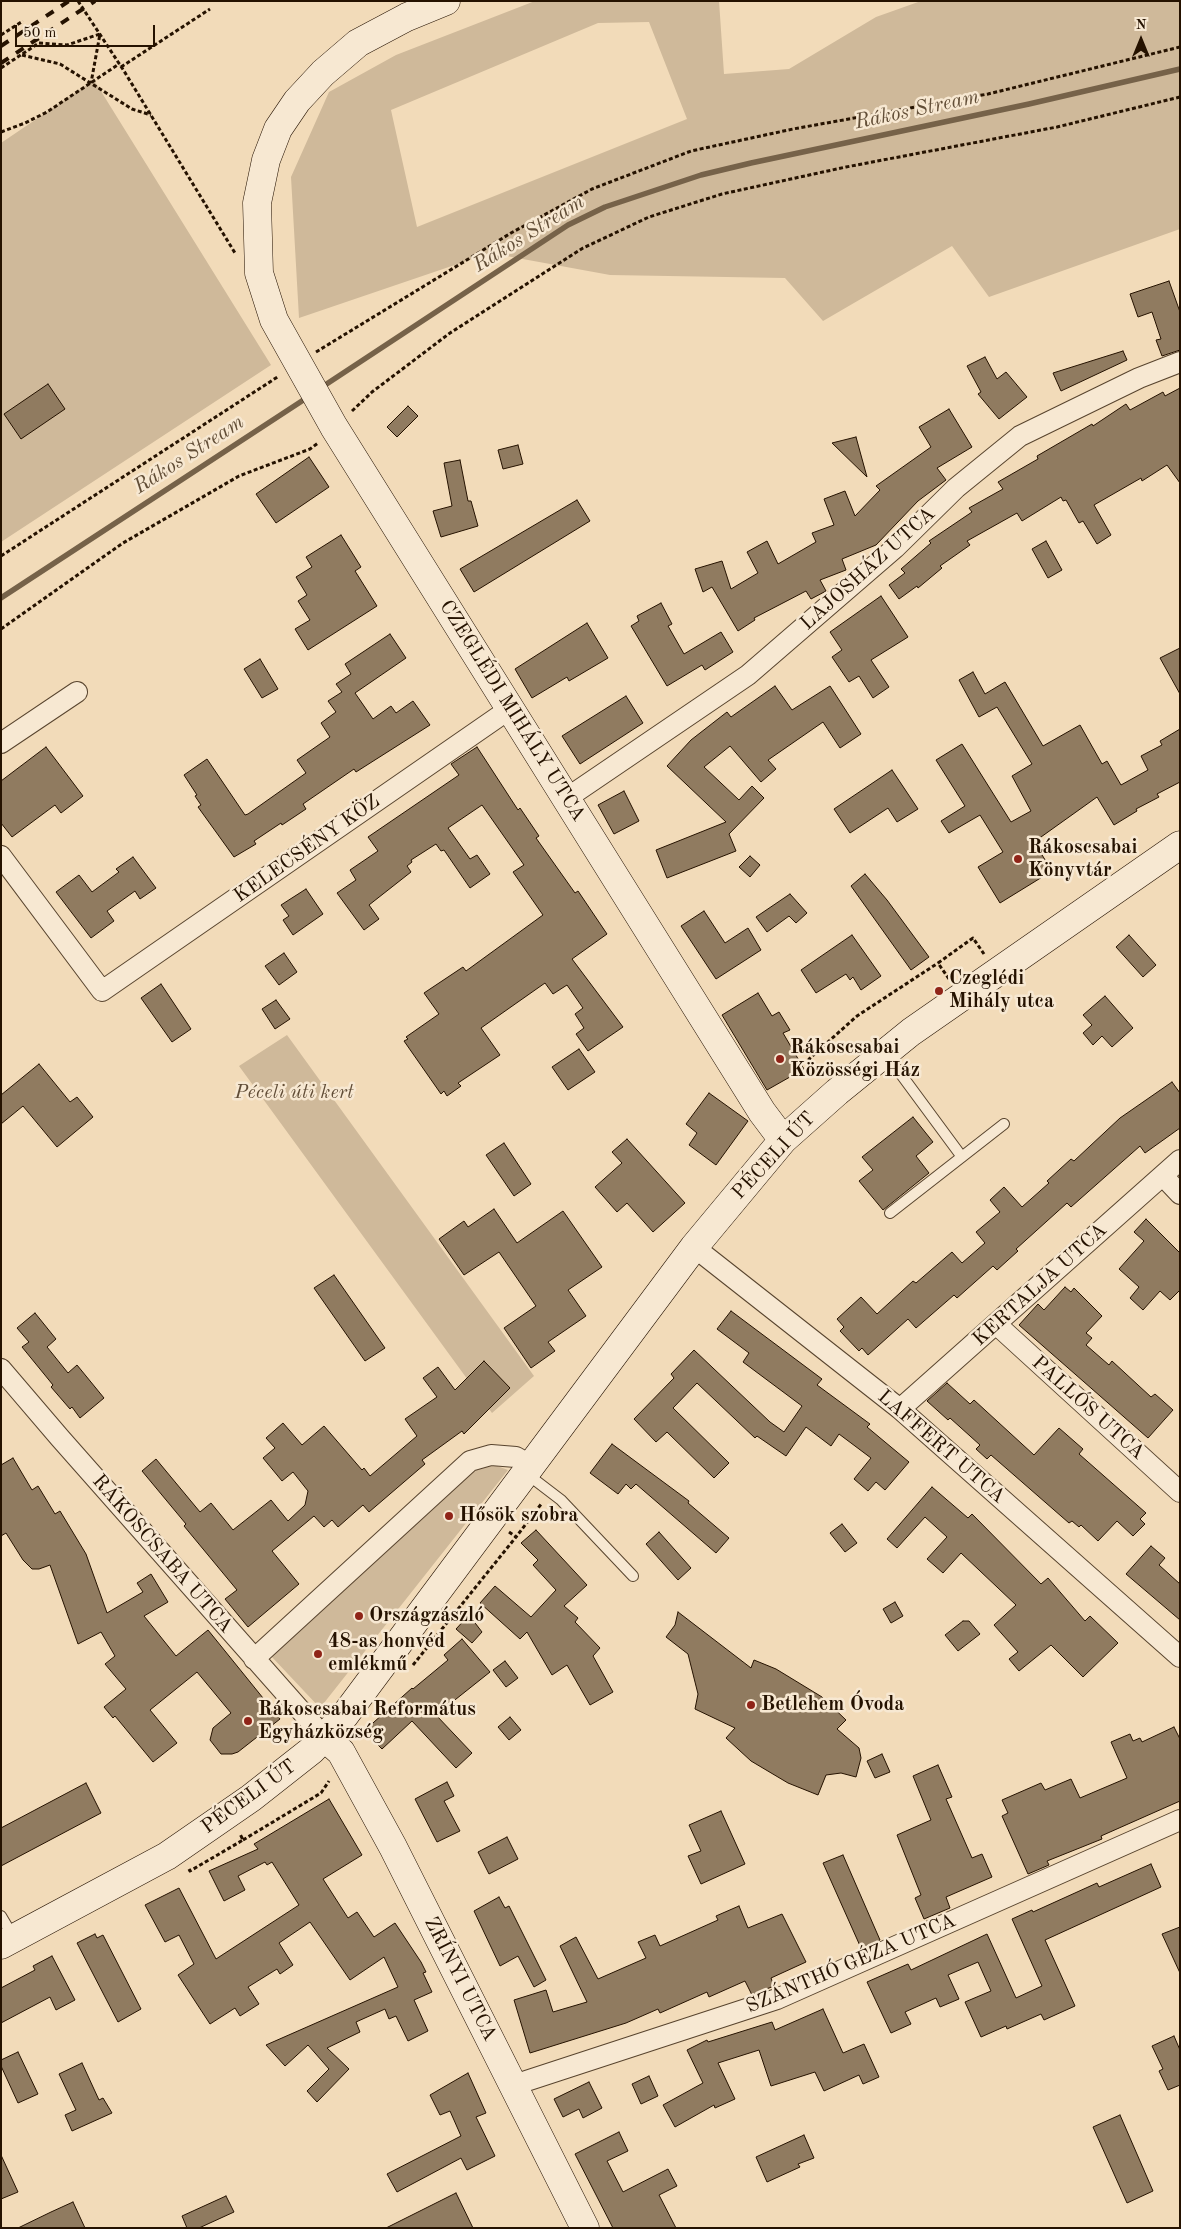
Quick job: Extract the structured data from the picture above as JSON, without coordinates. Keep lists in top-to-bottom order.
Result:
{
  "streets": {
    "main road": ["CZEGLÉDI MIHÁLY UTCA", "PÉCELI ÚT", "ZRÍNYI UTCA"],
    "street": [
      "LAJOSHÁZ UTCA",
      "KELECSÉNY KÖZ",
      "KERTALJA UTCA",
      "PALLÓS UTCA",
      "LAFFERT UTCA",
      "RÁKOSCSABA UTCA",
      "SZÁNTHÓ GÉZA UTCA"
    ]
  },
  "crossings": [
    ["LAJOSHÁZ UTCA", "CZEGLÉDI MIHÁLY UTCA"],
    ["CZEGLÉDI MIHÁLY UTCA", "KELECSÉNY KÖZ"],
    ["CZEGLÉDI MIHÁLY UTCA", "PÉCELI ÚT"],
    ["PÉCELI ÚT", "LAFFERT UTCA"],
    ["PÉCELI ÚT", "RÁKOSCSABA UTCA"],
    ["PÉCELI ÚT", "ZRÍNYI UTCA"],
    ["KERTALJA UTCA", "PALLÓS UTCA"],
    ["KERTALJA UTCA", "LAFFERT UTCA"],
    ["RÁKOSCSABA UTCA", "ZRÍNYI UTCA"],
    ["SZÁNTHÓ GÉZA UTCA", "ZRÍNYI UTCA"]
  ],
  "water": ["Rákos Stream"],
  "parks": ["Péceli úti kert"],
  "places": [
    "Rákoscsabai Könyvtár",
    "Czeglédi Mihály utca",
    "Rákoscsabai Közösségi Ház",
    "Hősök szobra",
    "Országzászló",
    "48-as honvéd emlékmű",
    "Betlehem Óvoda",
    "Rákoscsabai Református Egyházközség"
  ],
  "scale_bar": "50 m",
  "north": "top"
}
